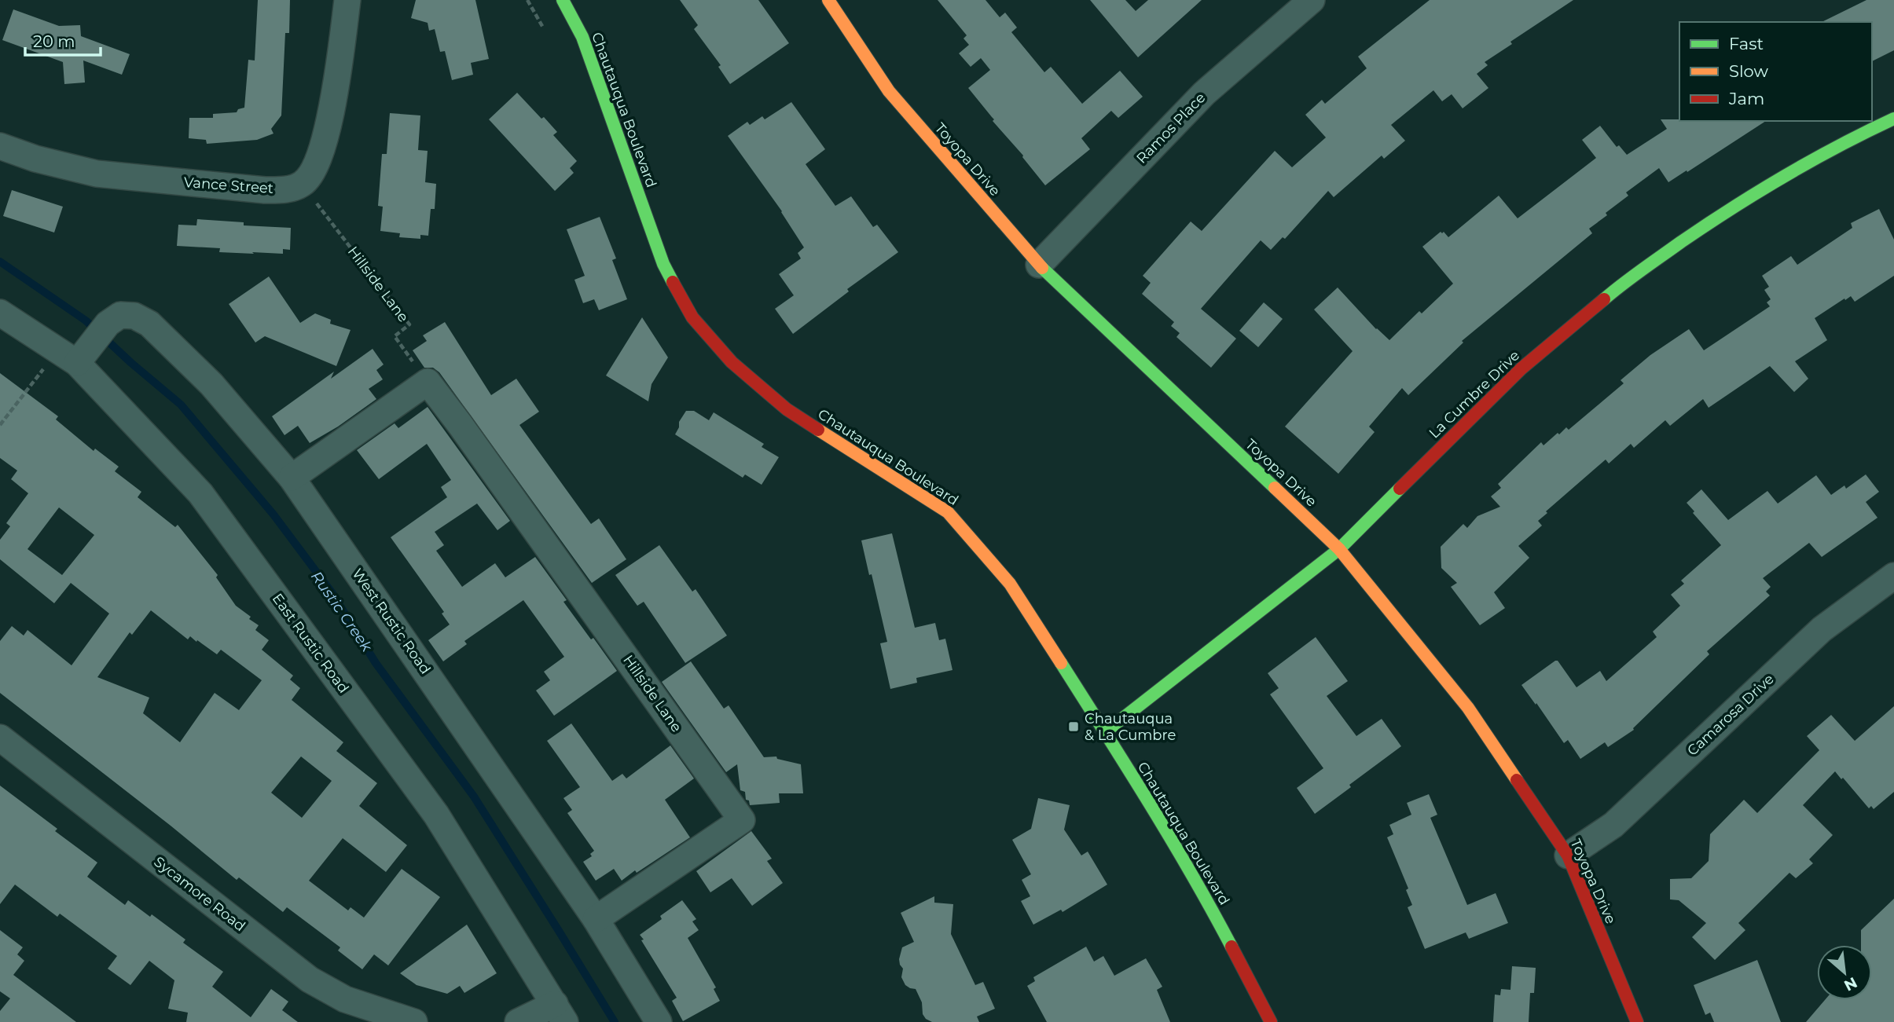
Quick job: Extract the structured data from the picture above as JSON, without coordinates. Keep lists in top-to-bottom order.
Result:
{
  "streets": {
    "street": [
      "Chautauqua Boulevard",
      "Ramos Place",
      "Toyopa Drive",
      "Vance Street",
      "Hillside Lane",
      "La Cumbre Drive",
      "West Rustic Road",
      "East Rustic Road",
      "Camarosa Drive",
      "Sycamore Road"
    ]
  },
  "crossings": [
    ["Chautauqua Boulevard", "La Cumbre Drive"],
    ["Ramos Place", "Toyopa Drive"],
    ["Toyopa Drive", "La Cumbre Drive"],
    ["Toyopa Drive", "Camarosa Drive"],
    ["Vance Street", "Hillside Lane"],
    ["Hillside Lane", "West Rustic Road"],
    ["West Rustic Road", "East Rustic Road"]
  ],
  "water": ["Rustic Creek"],
  "places": {
    "transit": ["Chautauqua & La Cumbre"]
  },
  "legend": ["Fast", "Slow", "Jam"],
  "scale_bar": "20 m",
  "north": "bottom right"
}
